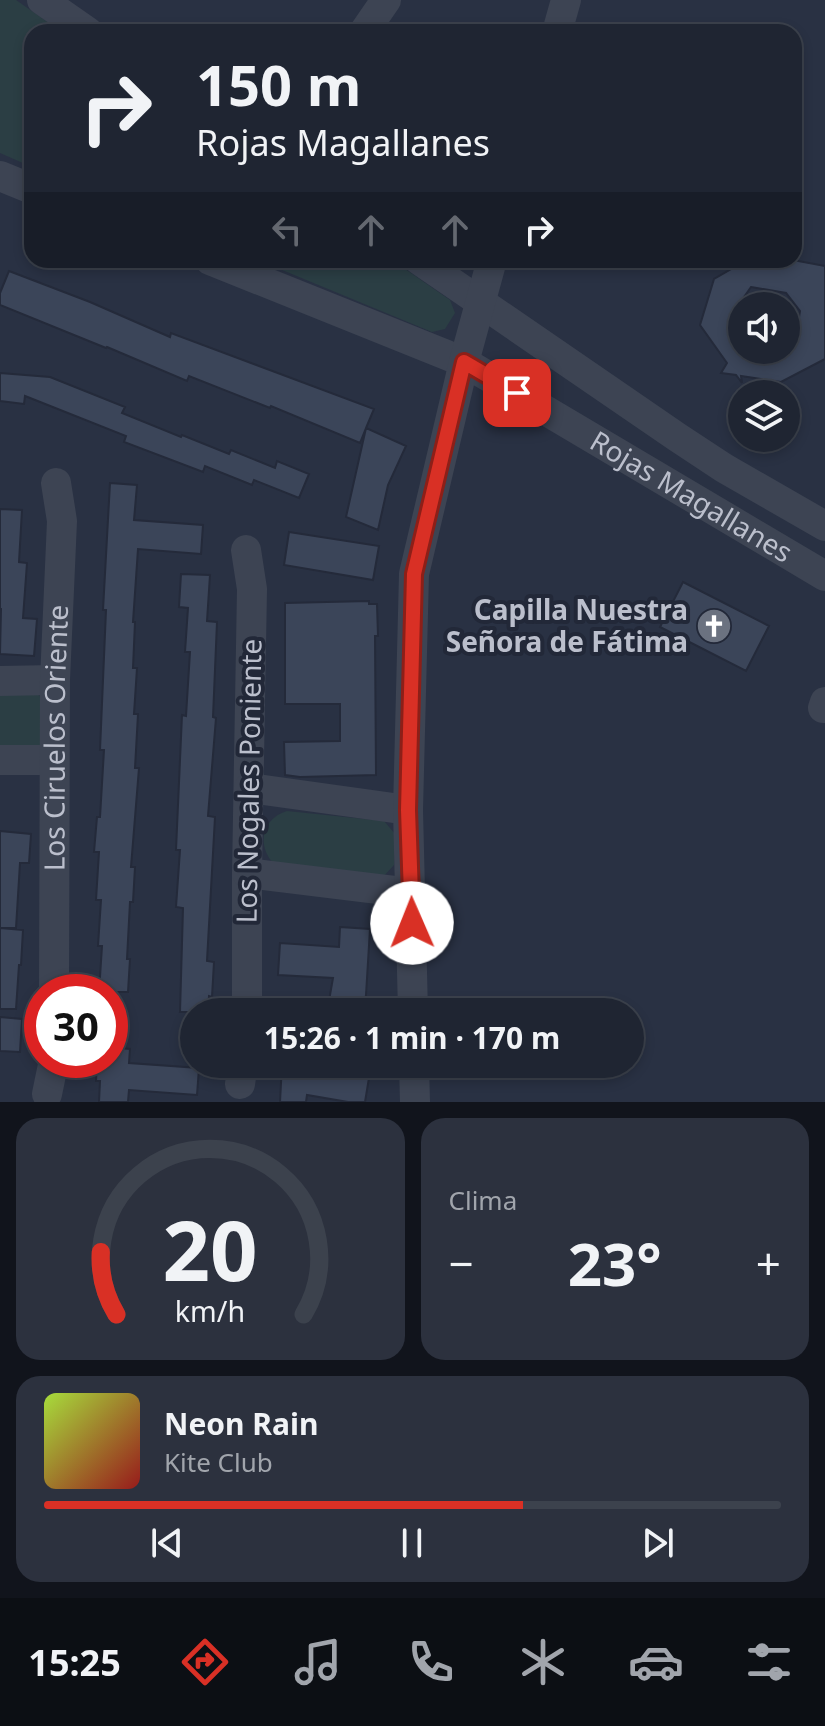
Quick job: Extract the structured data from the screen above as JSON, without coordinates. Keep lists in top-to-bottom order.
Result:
{
  "streets": {
    "street": ["Rojas Magallanes", "Los Ciruelos Oriente", "Los Nogales Poniente"]
  },
  "places": {
    "church": ["Capilla Nuestra Señora de Fátima"]
  },
  "page": {
    "turn": ["150 m", "Rojas Magallanes"],
    "limit": "30",
    "trip": "15:26 · 1 min · 170 m",
    "tile": "Clima",
    "heat": ["−", "23°", "+"],
    "song": ["Neon Rain", "Kite Club"],
    "tabs": "15:25",
    "gauge": ["20", "km/h"]
  }
}
